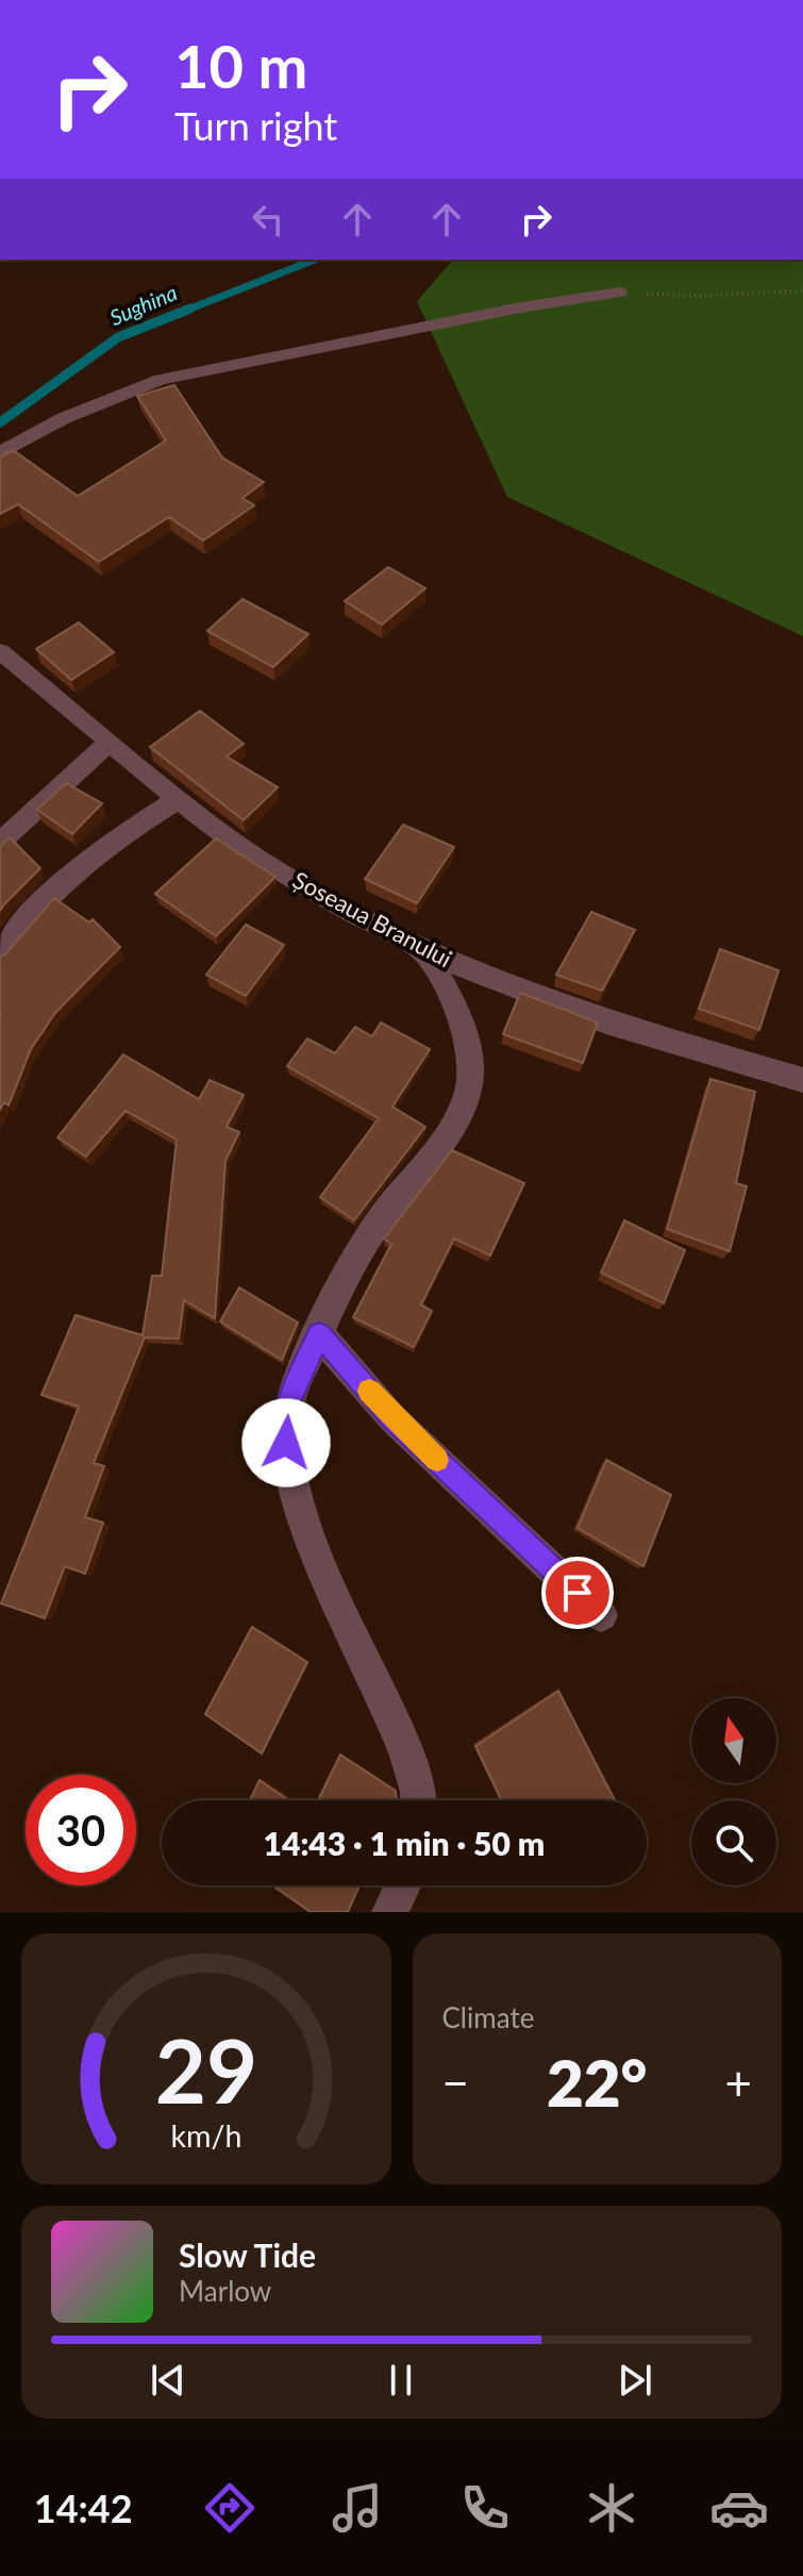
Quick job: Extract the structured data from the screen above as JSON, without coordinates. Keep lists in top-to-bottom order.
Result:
{
  "streets": {
    "street": ["Șoseaua Branului"]
  },
  "water": ["Sughina"],
  "north": "top",
  "page": {
    "turn": ["10 m", "Turn right"],
    "limit": "30",
    "trip": "14:43 · 1 min · 50 m",
    "tile": "Climate",
    "heat": ["−", "22°", "+"],
    "song": ["Slow Tide", "Marlow"],
    "tabs": "14:42",
    "gauge": ["29", "km/h"]
  }
}
